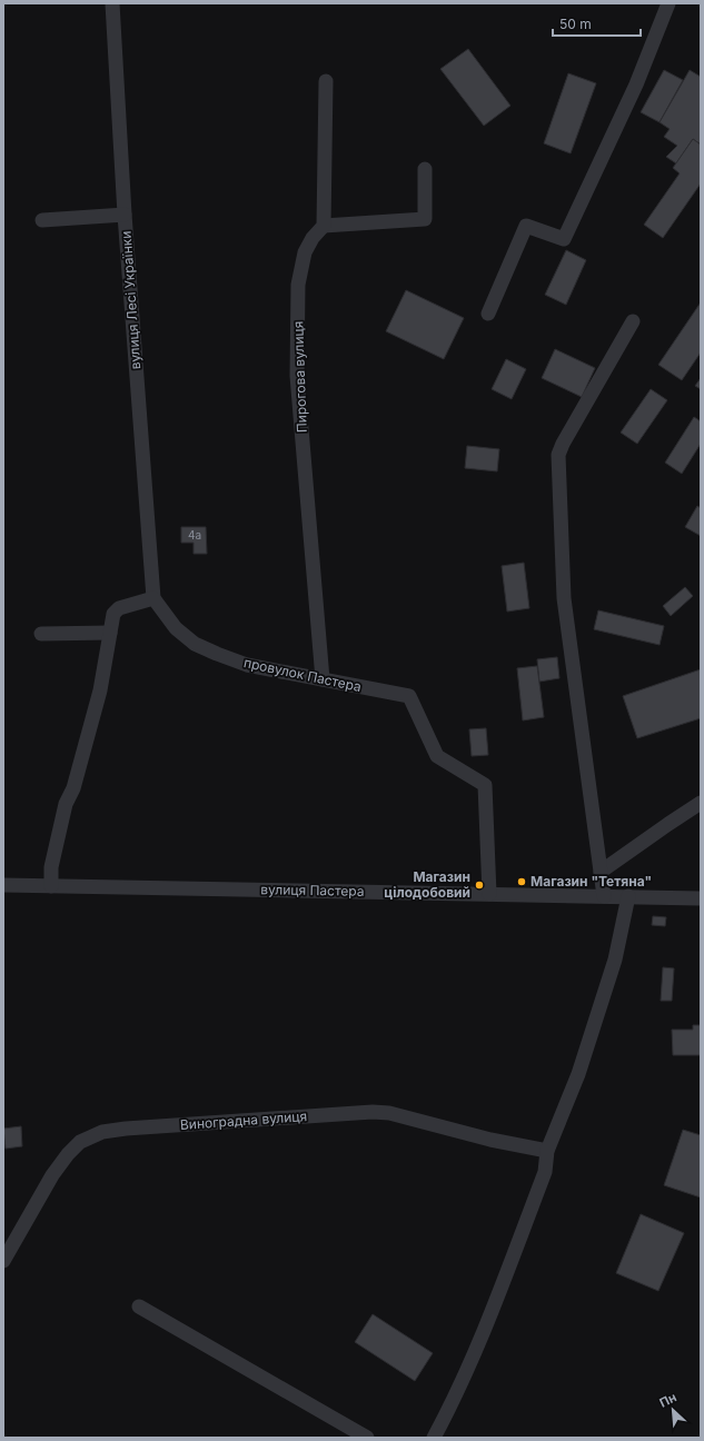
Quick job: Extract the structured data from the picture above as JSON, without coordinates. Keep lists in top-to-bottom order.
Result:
{
  "streets": {
    "street": [
      "вулиця Лесі Українки",
      "Пирогова вулиця",
      "провулок Пастера",
      "вулиця Пастера",
      "Виноградна вулиця"
    ]
  },
  "crossings": [
    ["вулиця Лесі Українки", "провулок Пастера"],
    ["Пирогова вулиця", "провулок Пастера"],
    ["провулок Пастера", "вулиця Пастера"]
  ],
  "places": ["Магазин \"Тетяна\"", "Магазин цілодобовий"],
  "house_numbers": ["4а"],
  "scale_bar": "50 m",
  "north": "top left"
}
